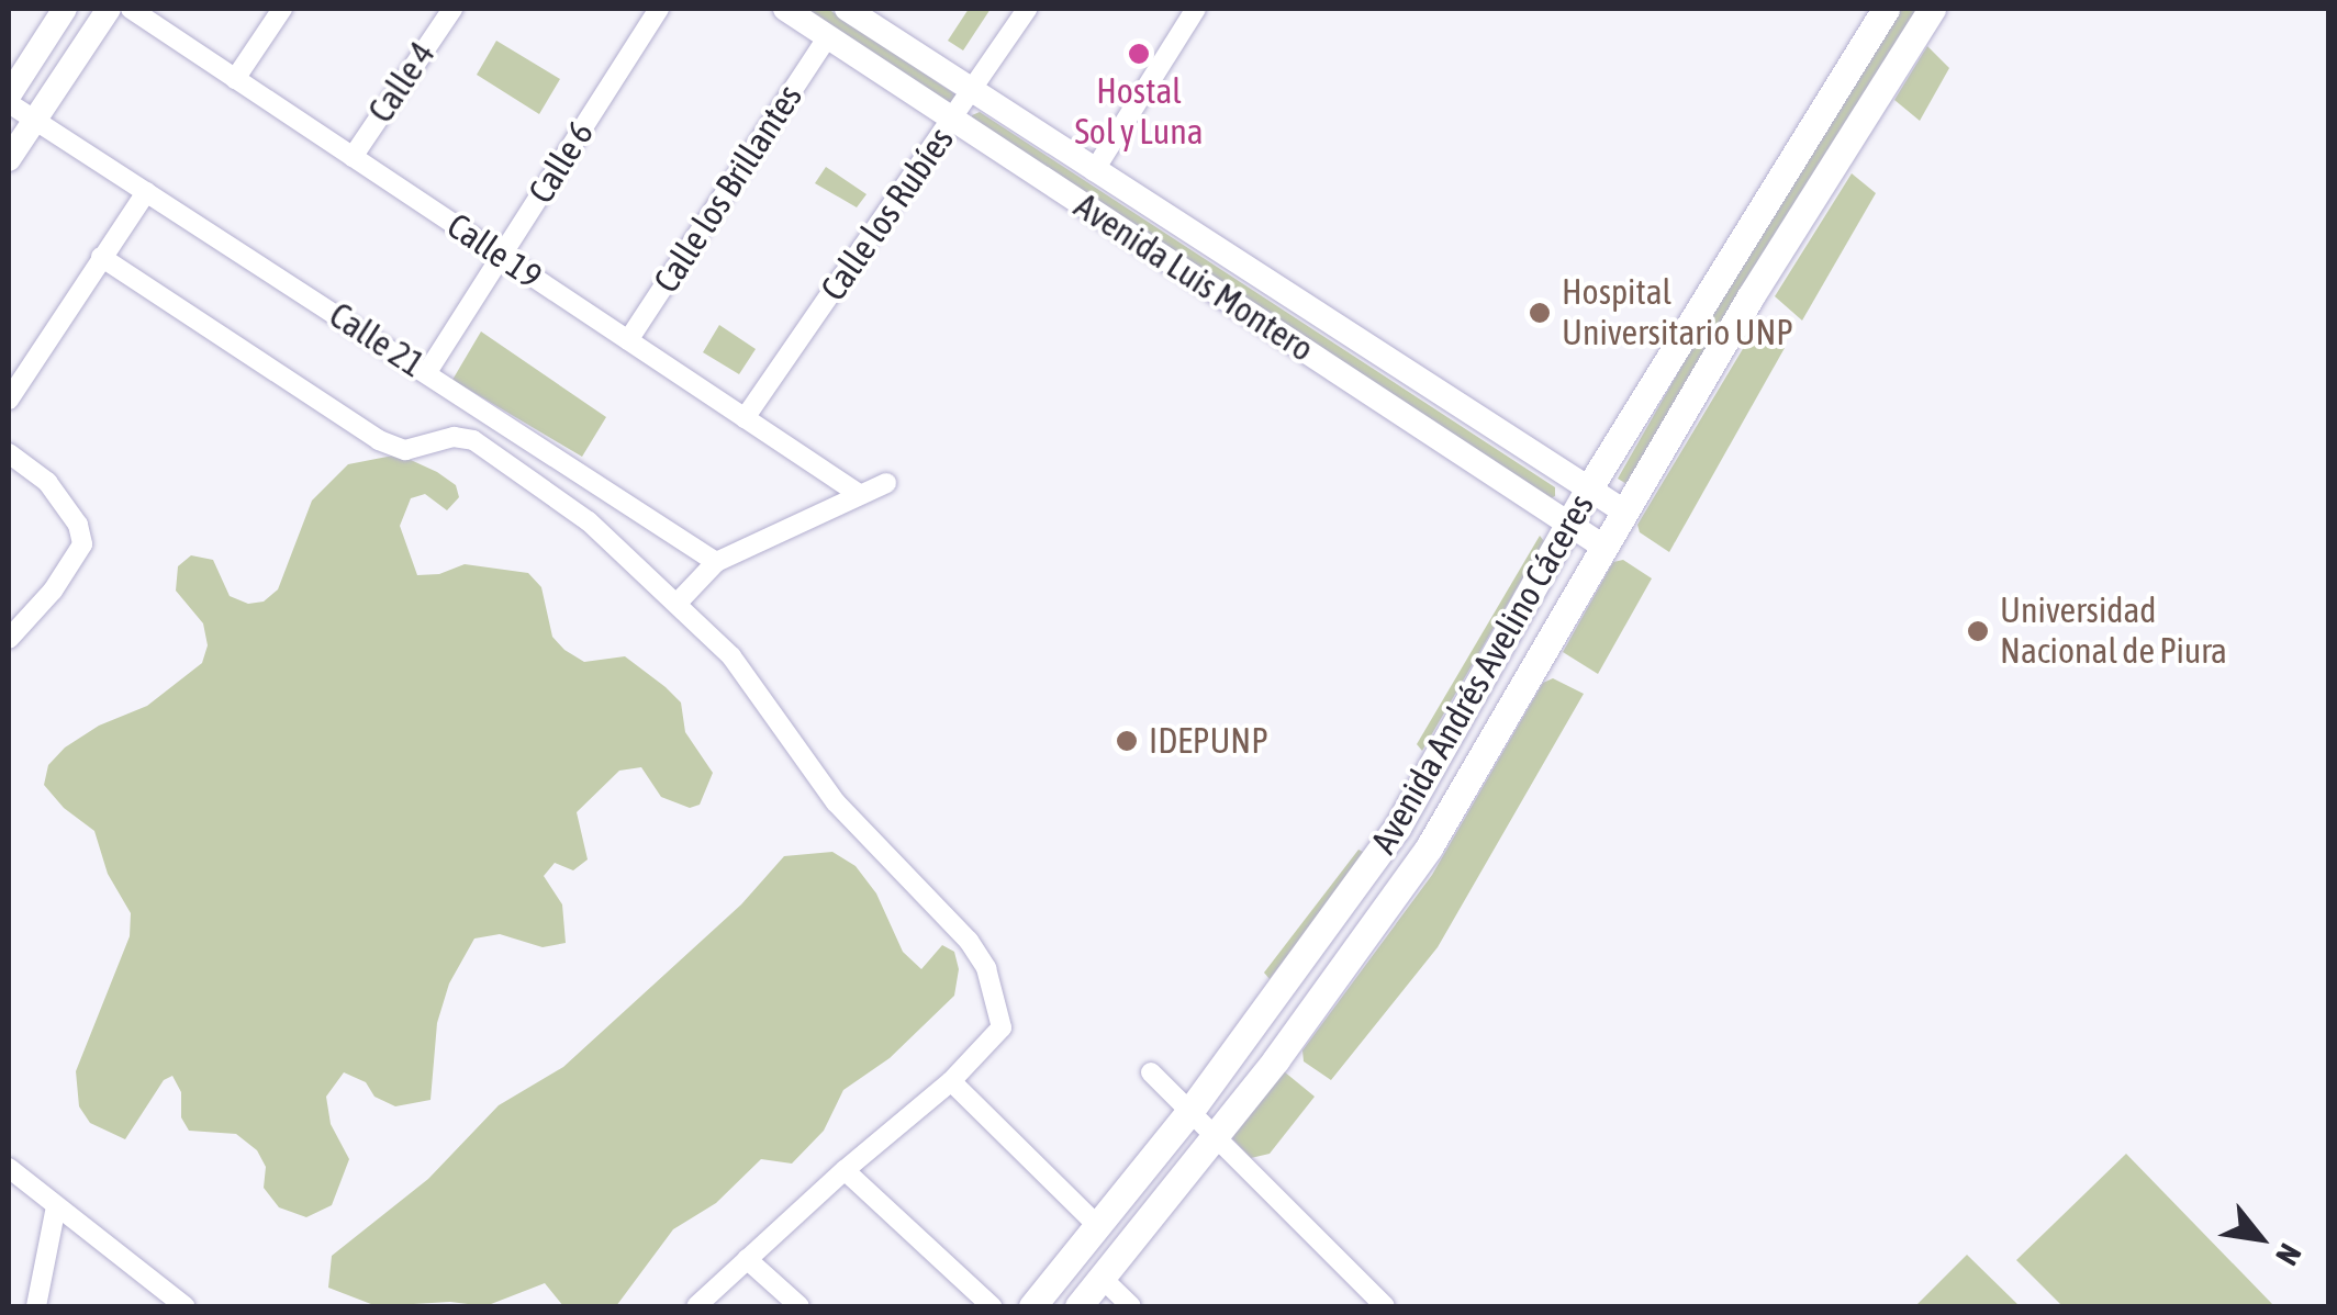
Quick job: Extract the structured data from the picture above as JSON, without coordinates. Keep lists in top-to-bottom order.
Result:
{
  "streets": {
    "highway": ["Avenida Andrés Avelino Cáceres"],
    "main road": ["Avenida Luis Montero"],
    "street": [
      "Calle 4",
      "Calle 6",
      "Calle los Brillantes",
      "Calle los Rubíes",
      "Calle 19",
      "Calle 21"
    ]
  },
  "crossings": [
    ["Calle 4", "Calle 19"],
    ["Calle 6", "Calle 19"],
    ["Calle 6", "Calle 21"],
    ["Calle los Brillantes", "Calle 19"],
    ["Calle los Brillantes", "Avenida Luis Montero"],
    ["Calle los Rubíes", "Calle 19"],
    ["Calle los Rubíes", "Avenida Luis Montero"],
    ["Avenida Luis Montero", "Avenida Andrés Avelino Cáceres"]
  ],
  "places": [
    "Hostal Sol y Luna",
    "Hospital Universitario UNP",
    "Universidad Nacional de Piura",
    "IDEPUNP"
  ],
  "north": "bottom right"
}
